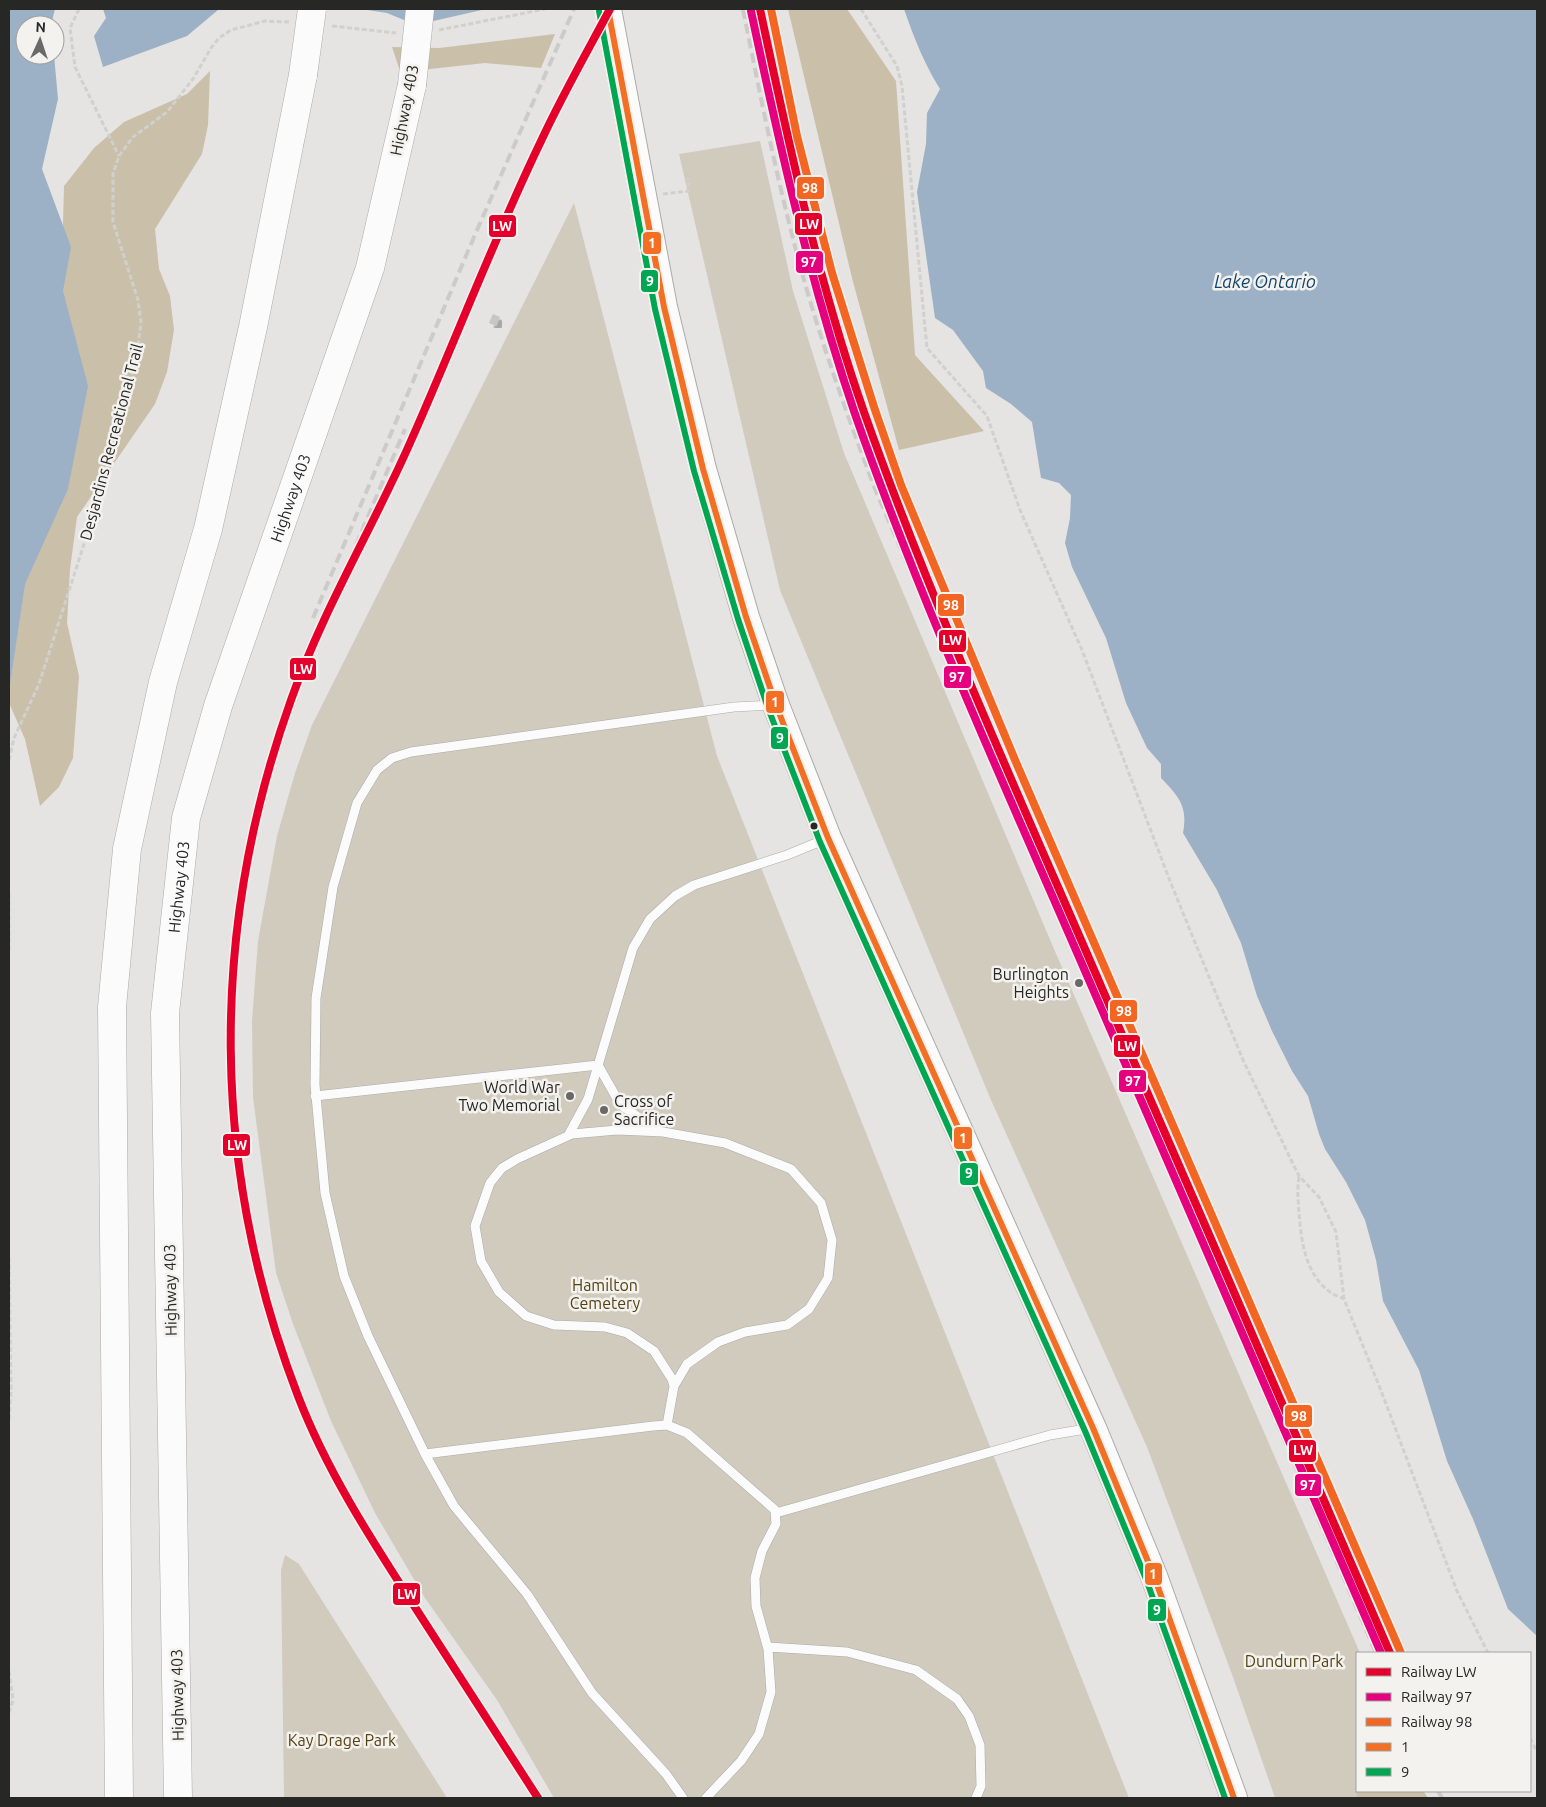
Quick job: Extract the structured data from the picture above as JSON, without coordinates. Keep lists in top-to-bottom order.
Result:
{
  "streets": {
    "highway": ["Highway 403"],
    "path": ["Desjardins Recreational Trail"]
  },
  "water": ["Lake Ontario"],
  "parks": ["Hamilton Cemetery", "Dundurn Park", "Kay Drage Park"],
  "places": ["Burlington Heights", "World War Two Memorial", "Cross of Sacrifice"],
  "lines": [
    "rail line LW",
    "rail line 98",
    "transit line 1",
    "rail line 97",
    "transit line 9"
  ],
  "legend": [
    "Railway LW",
    "Railway 97",
    "Railway 98",
    "1",
    "9"
  ],
  "north": "top"
}
